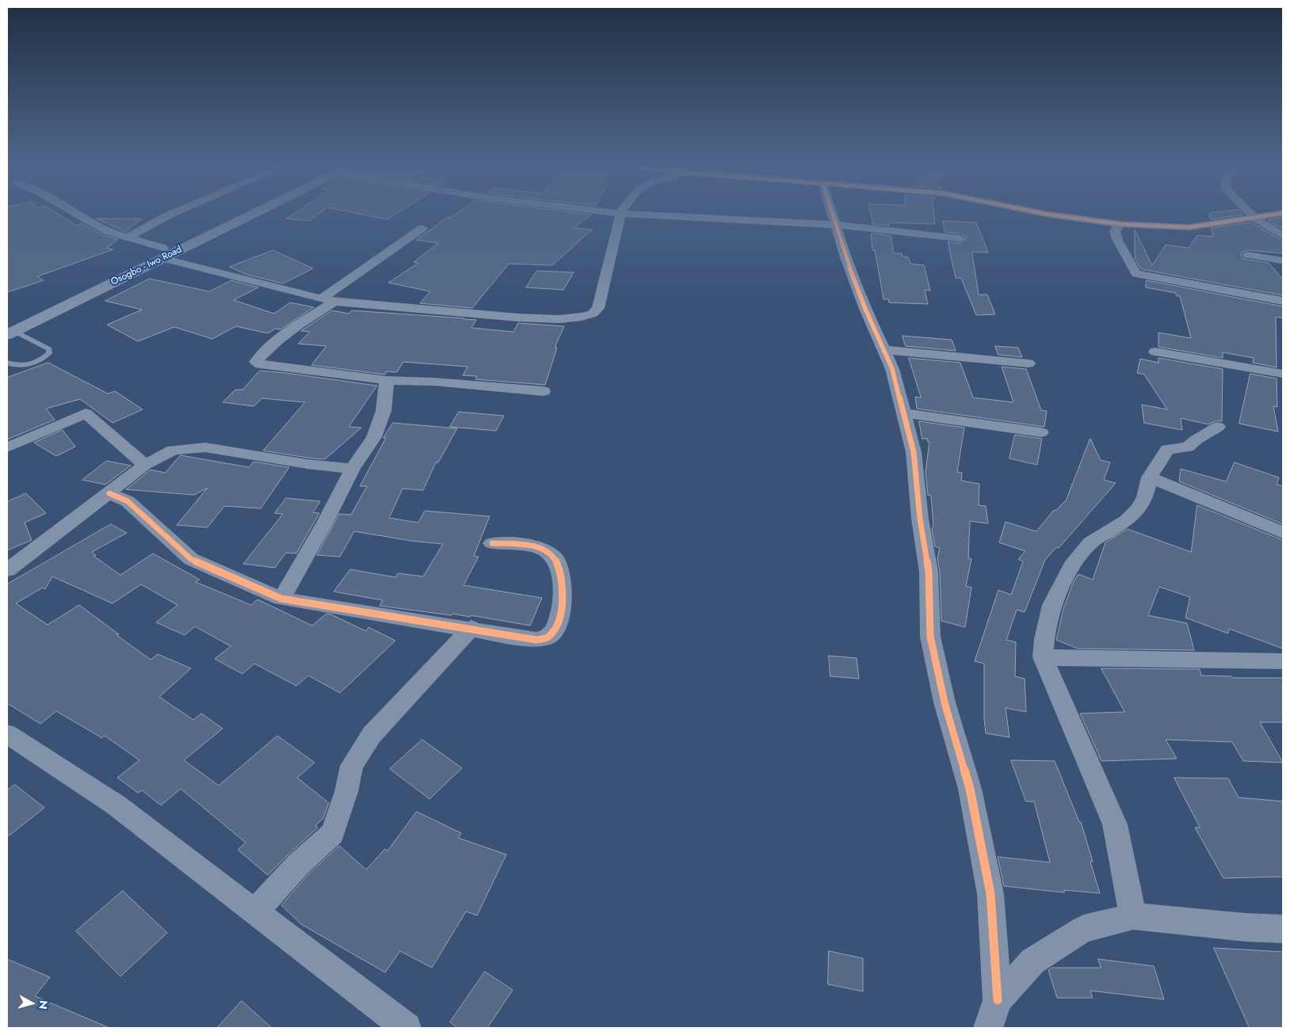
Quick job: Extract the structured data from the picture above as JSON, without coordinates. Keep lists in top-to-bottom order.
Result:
{
  "streets": {
    "main road": ["Osogbo - Iwo Road"]
  },
  "north": "right"
}
